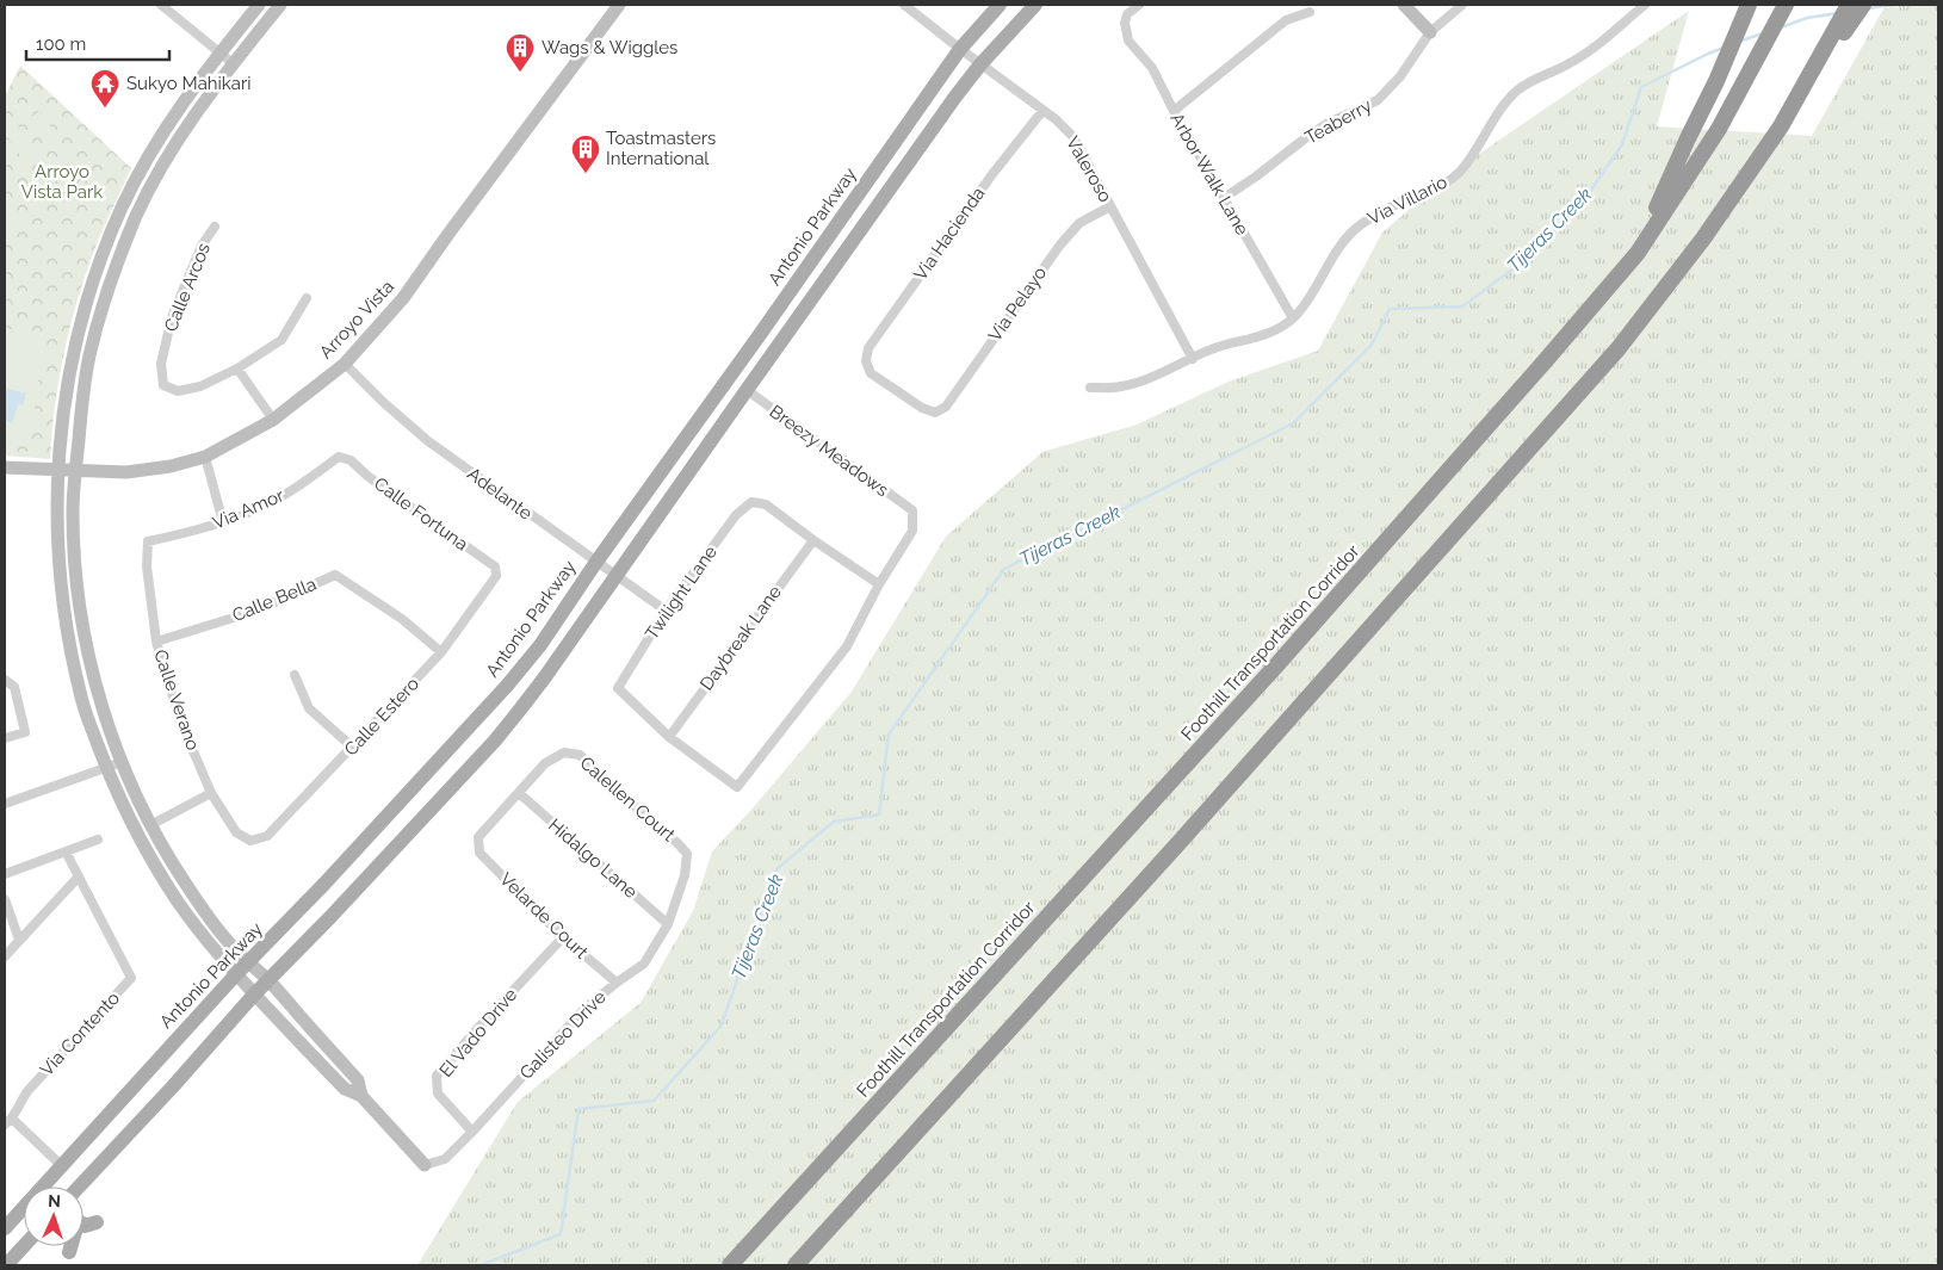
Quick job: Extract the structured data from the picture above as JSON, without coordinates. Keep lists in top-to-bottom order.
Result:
{
  "streets": {
    "highway": ["Foothill Transportation Corridor"],
    "main road": ["Antonio Parkway", "Arroyo Vista"],
    "street": [
      "Teaberry",
      "Valeroso",
      "Arbor Walk Lane",
      "Via Villario",
      "Via Hacienda",
      "Calle Arcos",
      "Via Pelayo",
      "Breezy Meadows",
      "Adelante",
      "Via Amor",
      "Calle Fortuna",
      "Twilight Lane",
      "Calle Bella",
      "Daybreak Lane",
      "Calle Verano",
      "Calle Estero",
      "Calellen Court",
      "Hidalgo Lane",
      "Velarde Court",
      "El Vado Drive",
      "Via Contento",
      "Galisteo Drive"
    ]
  },
  "crossings": [
    ["Teaberry", "Arbor Walk Lane"],
    ["Valeroso", "Via Villario"],
    ["Valeroso", "Antonio Parkway"],
    ["Valeroso", "Via Hacienda"],
    ["Valeroso", "Via Pelayo"],
    ["Arbor Walk Lane", "Via Villario"],
    ["Antonio Parkway", "Adelante"],
    ["Via Hacienda", "Via Pelayo"],
    ["Arroyo Vista", "Adelante"],
    ["Adelante", "Twilight Lane"],
    ["Via Amor", "Calle Fortuna"],
    ["Via Amor", "Calle Verano"],
    ["Calle Fortuna", "Calle Estero"],
    ["Twilight Lane", "Daybreak Lane"],
    ["Calle Bella", "Calle Verano"],
    ["Calle Bella", "Calle Estero"],
    ["Calle Verano", "Calle Estero"],
    ["Calellen Court", "Hidalgo Lane"],
    ["Calellen Court", "Velarde Court"],
    ["Calellen Court", "Galisteo Drive"],
    ["Hidalgo Lane", "Velarde Court"],
    ["Hidalgo Lane", "Galisteo Drive"],
    ["Velarde Court", "El Vado Drive"],
    ["Velarde Court", "Galisteo Drive"],
    ["El Vado Drive", "Galisteo Drive"]
  ],
  "water": ["Tijeras Creek"],
  "parks": ["Arroyo Vista Park"],
  "places": {
    "building": ["Wags & Wiggles", "Toastmasters International"],
    "temple": ["Sukyo Mahikari"]
  },
  "scale_bar": "100 m",
  "north": "top"
}
